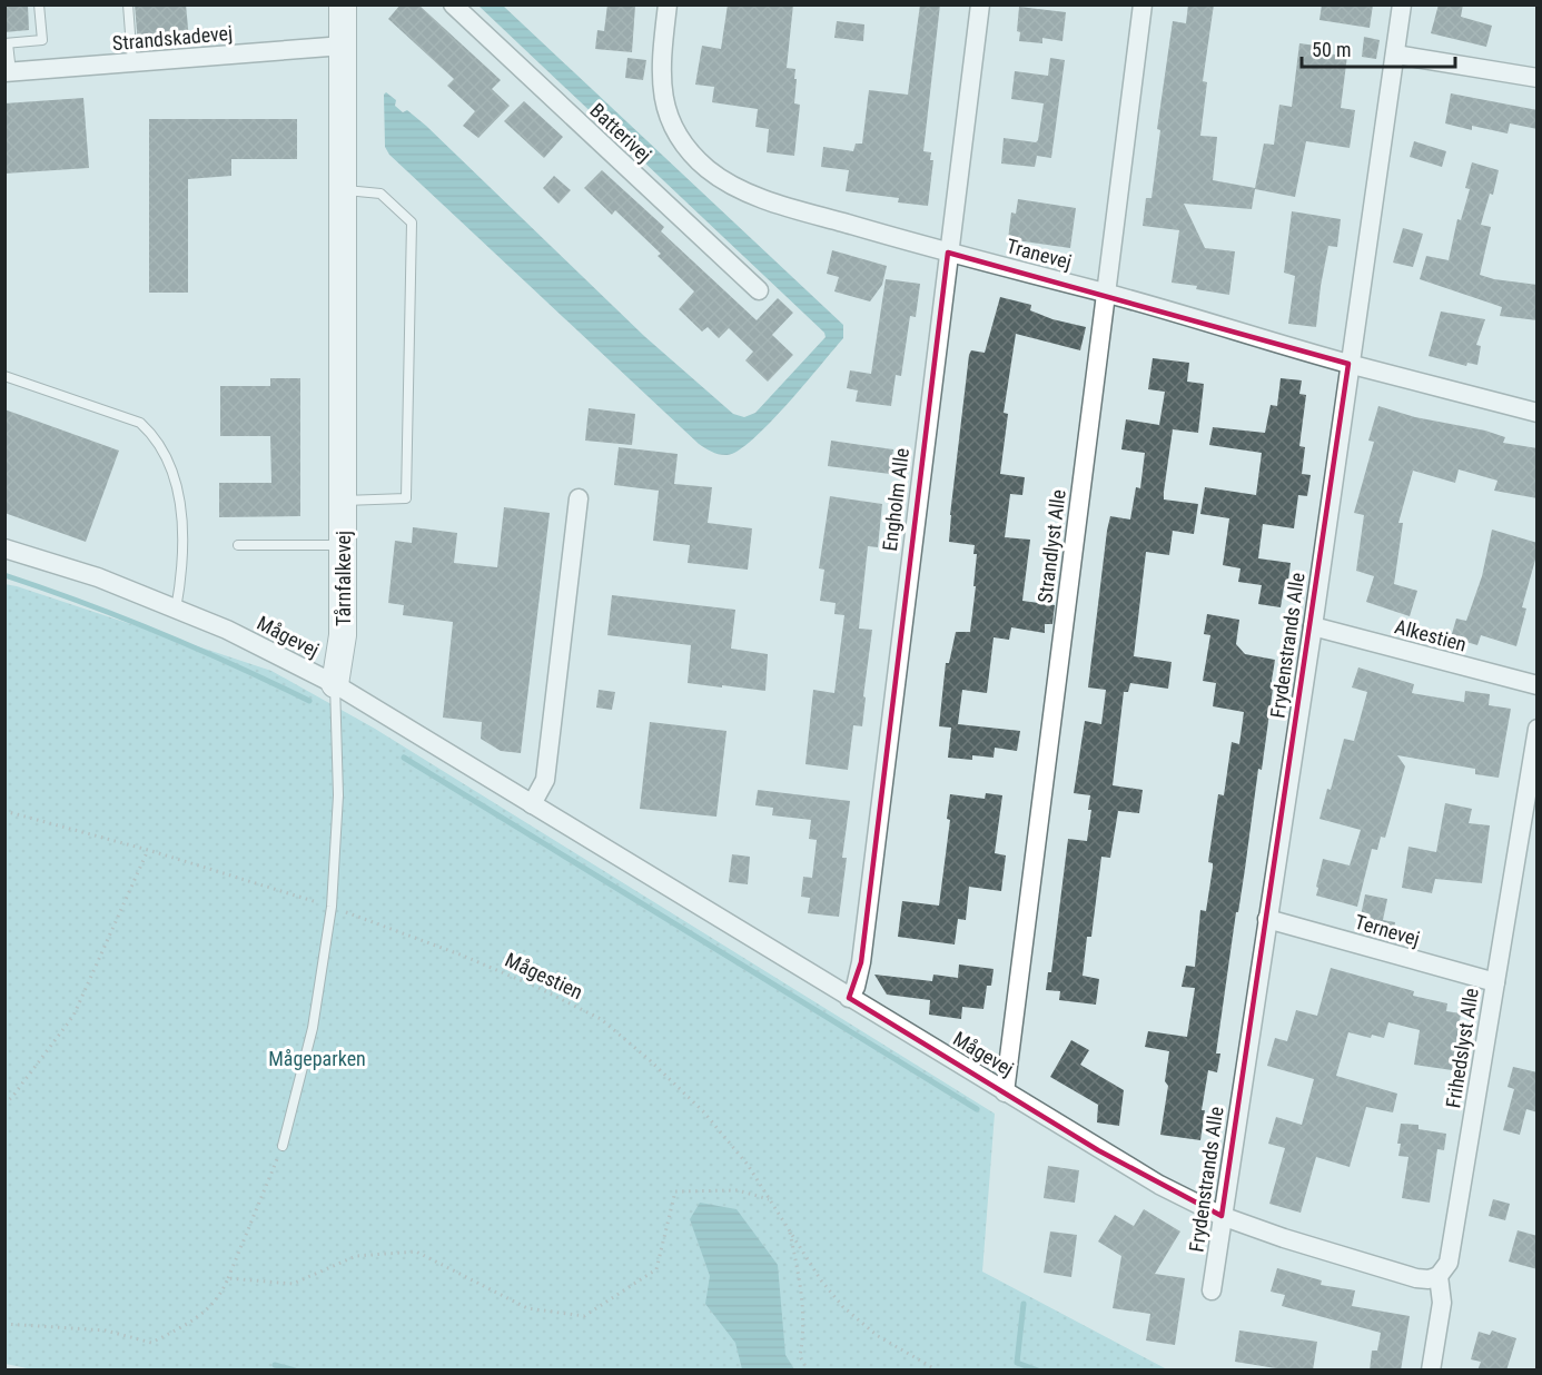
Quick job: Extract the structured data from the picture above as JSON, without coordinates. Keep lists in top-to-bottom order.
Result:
{
  "streets": {
    "street": [
      "Strandskadevej",
      "Batterivej",
      "Tranevej",
      "Engholm Alle",
      "Strandlyst Alle",
      "Tårnfalkevej",
      "Alkestien",
      "Mågevej",
      "Frydenstrands Alle",
      "Ternevej",
      "Frihedslyst Alle"
    ],
    "path": ["Mågestien"]
  },
  "crossings": [
    ["Strandskadevej", "Tårnfalkevej"],
    ["Tranevej", "Engholm Alle"],
    ["Tranevej", "Strandlyst Alle"],
    ["Tranevej", "Frydenstrands Alle"],
    ["Engholm Alle", "Mågevej"],
    ["Strandlyst Alle", "Mågevej"],
    ["Tårnfalkevej", "Mågevej"],
    ["Tårnfalkevej", "Mågestien"],
    ["Alkestien", "Frydenstrands Alle"],
    ["Mågevej", "Frydenstrands Alle"],
    ["Mågevej", "Frihedslyst Alle"],
    ["Frydenstrands Alle", "Ternevej"],
    ["Ternevej", "Frihedslyst Alle"]
  ],
  "parks": ["Mågeparken"],
  "scale_bar": "50 m"
}
